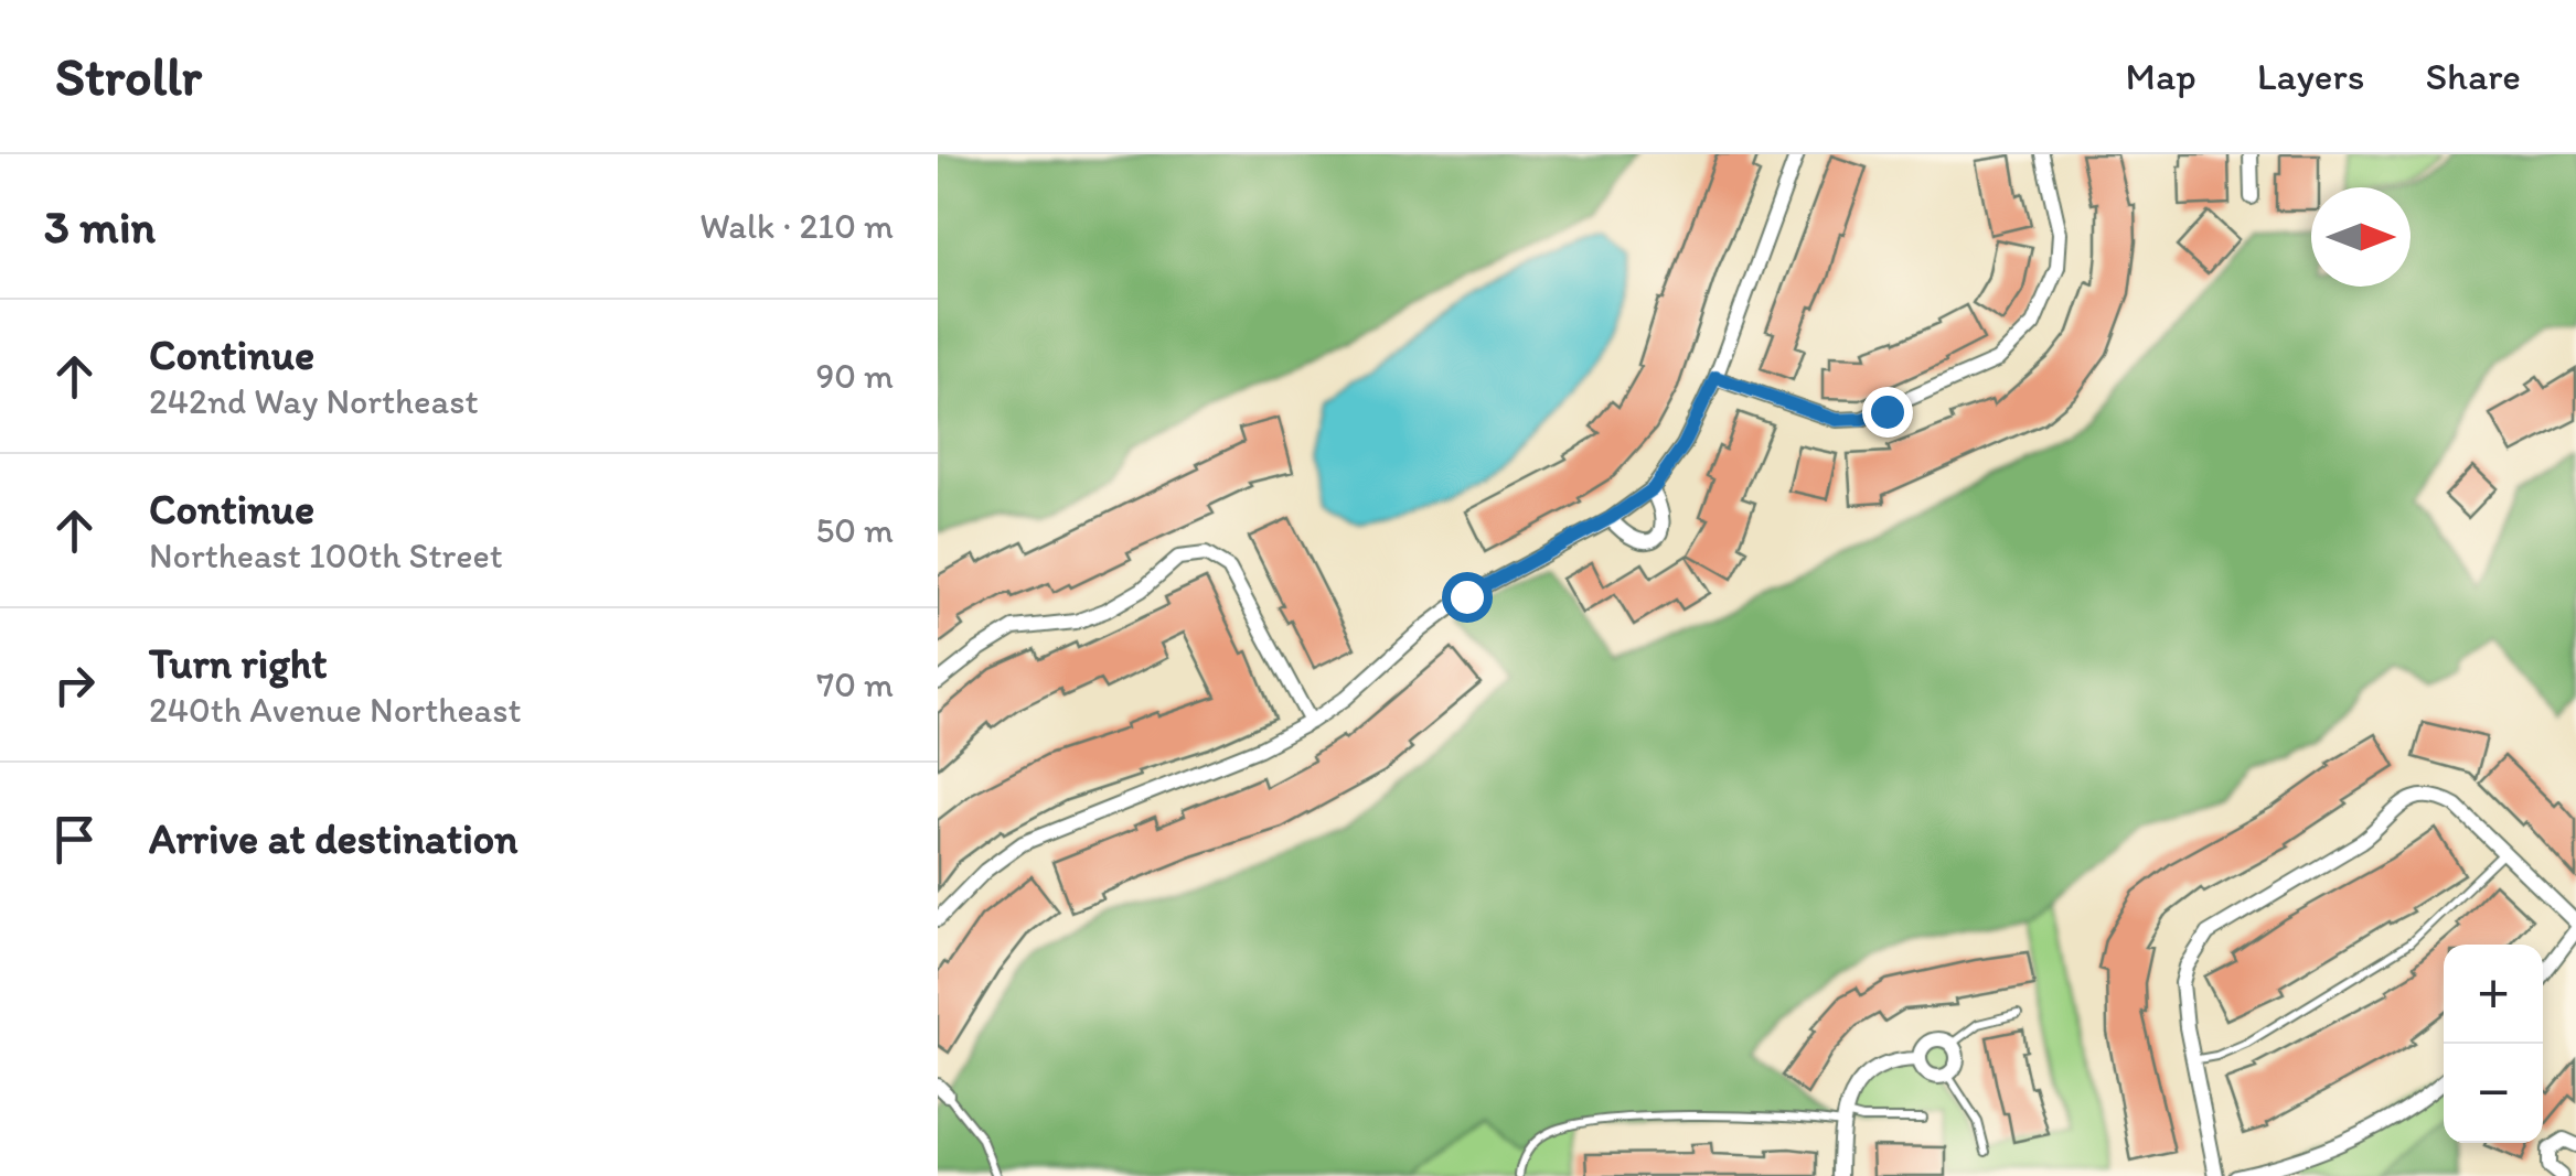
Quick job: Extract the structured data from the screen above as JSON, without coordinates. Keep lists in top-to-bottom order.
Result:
{
  "north": "right",
  "page": {
    "header": "Strollr",
    "nav": ["Map", "Layers", "Share"],
    "heading": ["3 min", "Walk · 210 m"],
    "list": [
      ["Continue", "242nd Way Northeast", "90 m"],
      ["Continue", "Northeast 100th Street", "50 m"],
      ["Turn right", "240th Avenue Northeast", "70 m"],
      "Arrive at destination"
    ],
    "map_buttons": ["+", "−"]
  }
}
